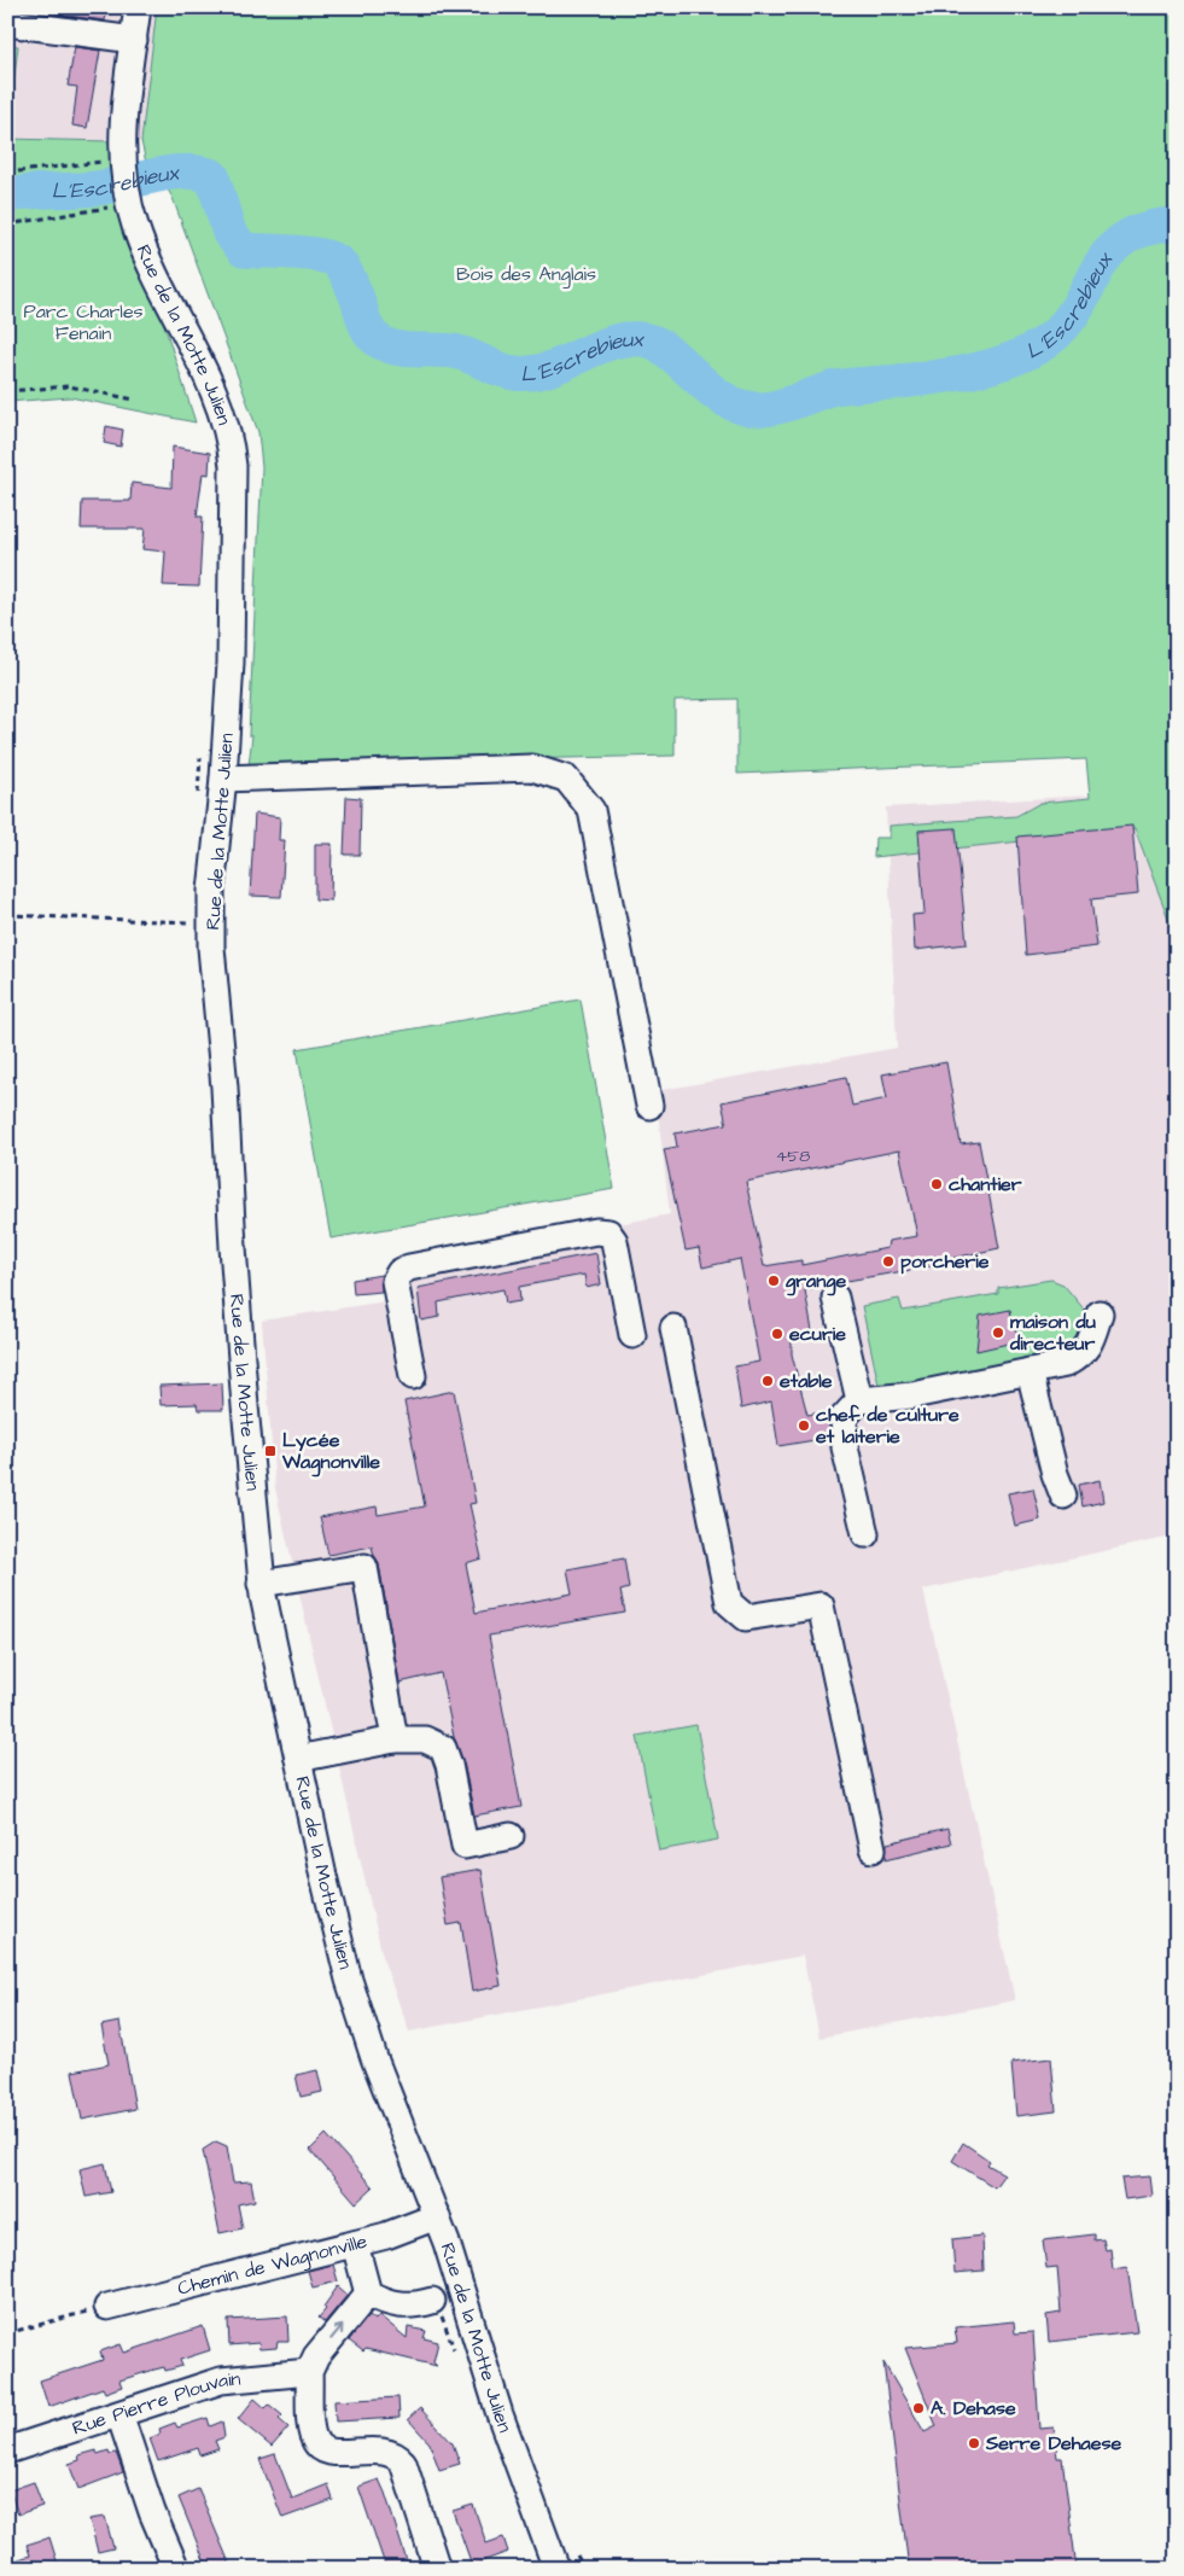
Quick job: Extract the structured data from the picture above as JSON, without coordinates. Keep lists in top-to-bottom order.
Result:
{
  "streets": {
    "street": ["Rue de la Motte Julien", "Chemin de Wagnonville", "Rue Pierre Plouvain"]
  },
  "crossings": [
    ["Rue de la Motte Julien", "Chemin de Wagnonville"]
  ],
  "water": ["L'Escrebieux"],
  "parks": ["Bois des Anglais", "Parc Charles Fenain"],
  "places": {
    "other": [
      "chantier",
      "porcherie",
      "grange",
      "maison du directeur",
      "ecurie",
      "etable",
      "chef de culture et laiterie",
      "A. Dehase",
      "Serre Dehaese"
    ],
    "transit": ["Lycée Wagnonville"]
  },
  "house_numbers": ["458"]
}
